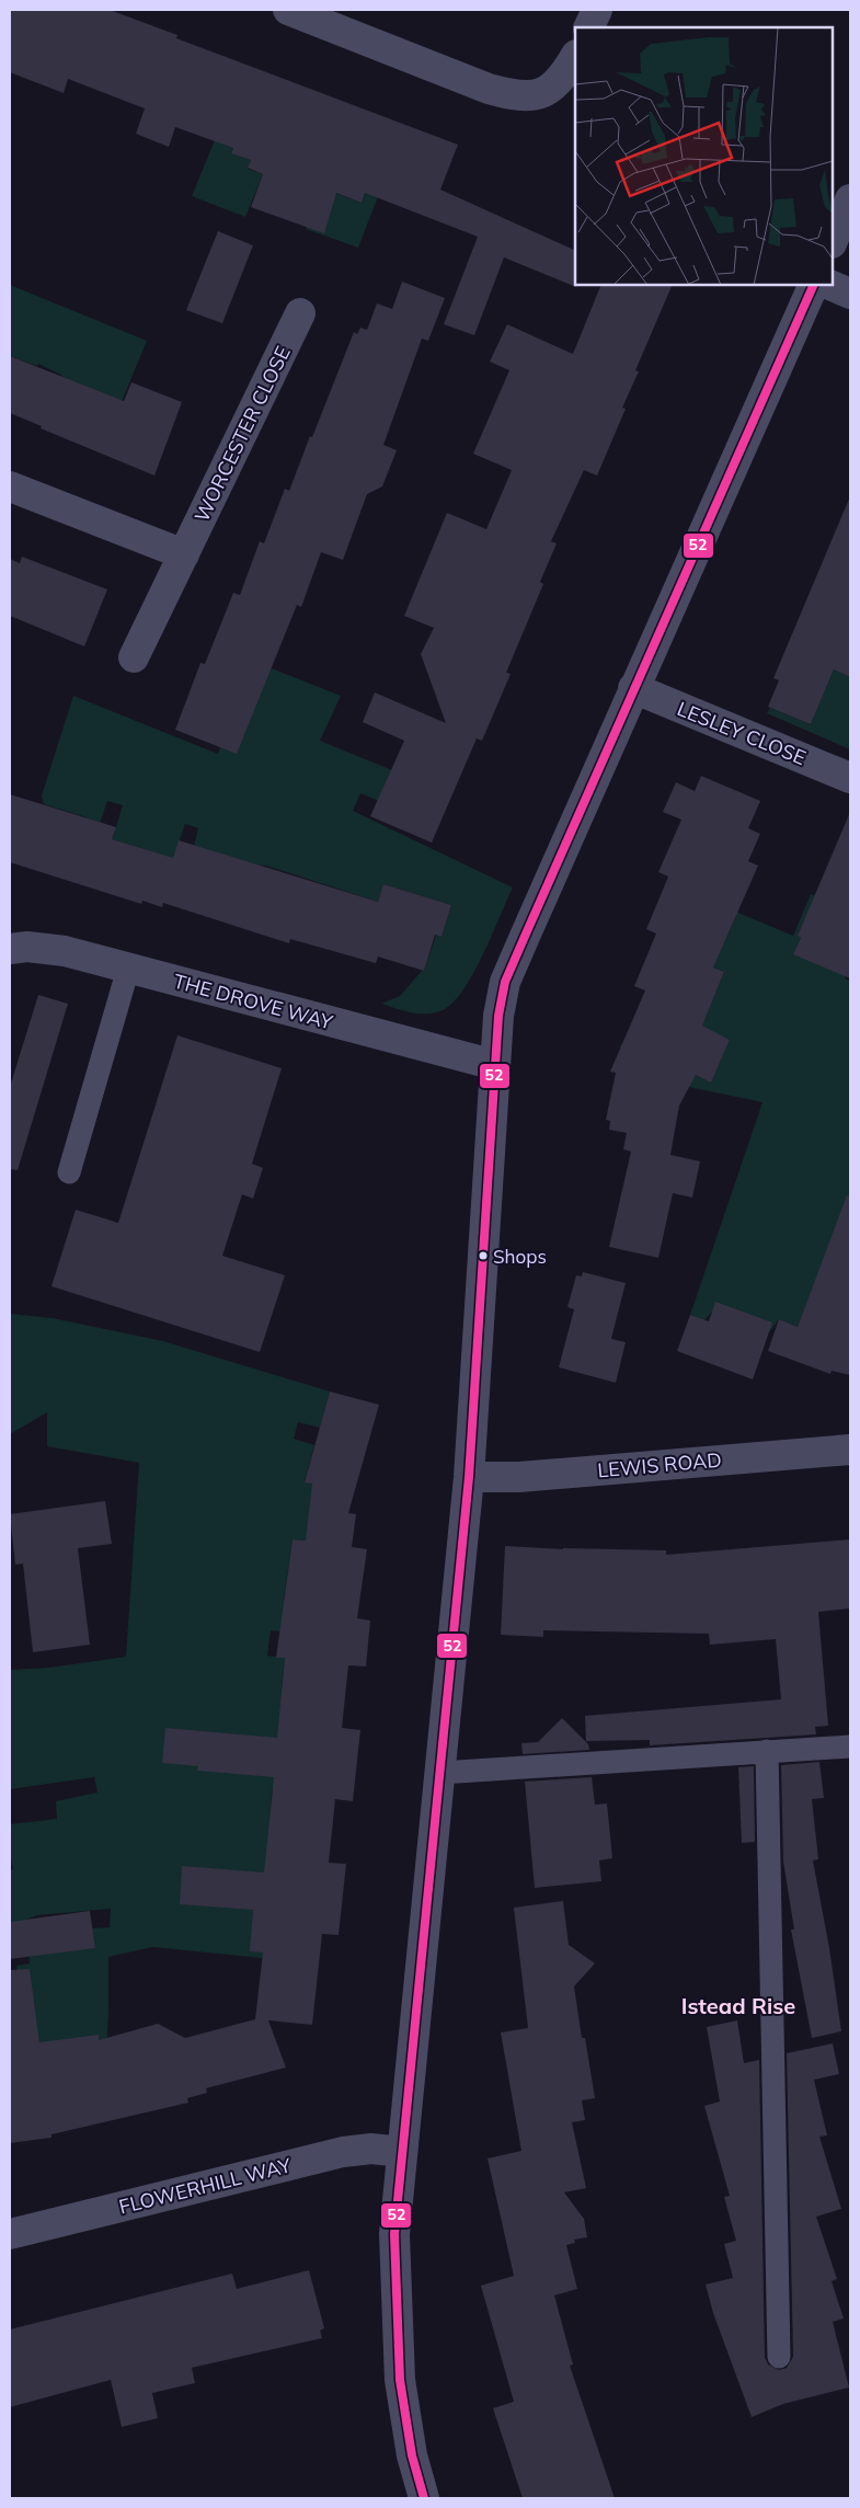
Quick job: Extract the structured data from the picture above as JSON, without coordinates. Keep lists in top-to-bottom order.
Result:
{
  "streets": {
    "street": [
      "WORCESTER CLOSE",
      "LESLEY CLOSE",
      "THE DROVE WAY",
      "LEWIS ROAD",
      "FLOWERHILL WAY"
    ]
  },
  "districts": ["Istead Rise"],
  "places": ["Shops"],
  "lines": ["transit line 52"]
}
